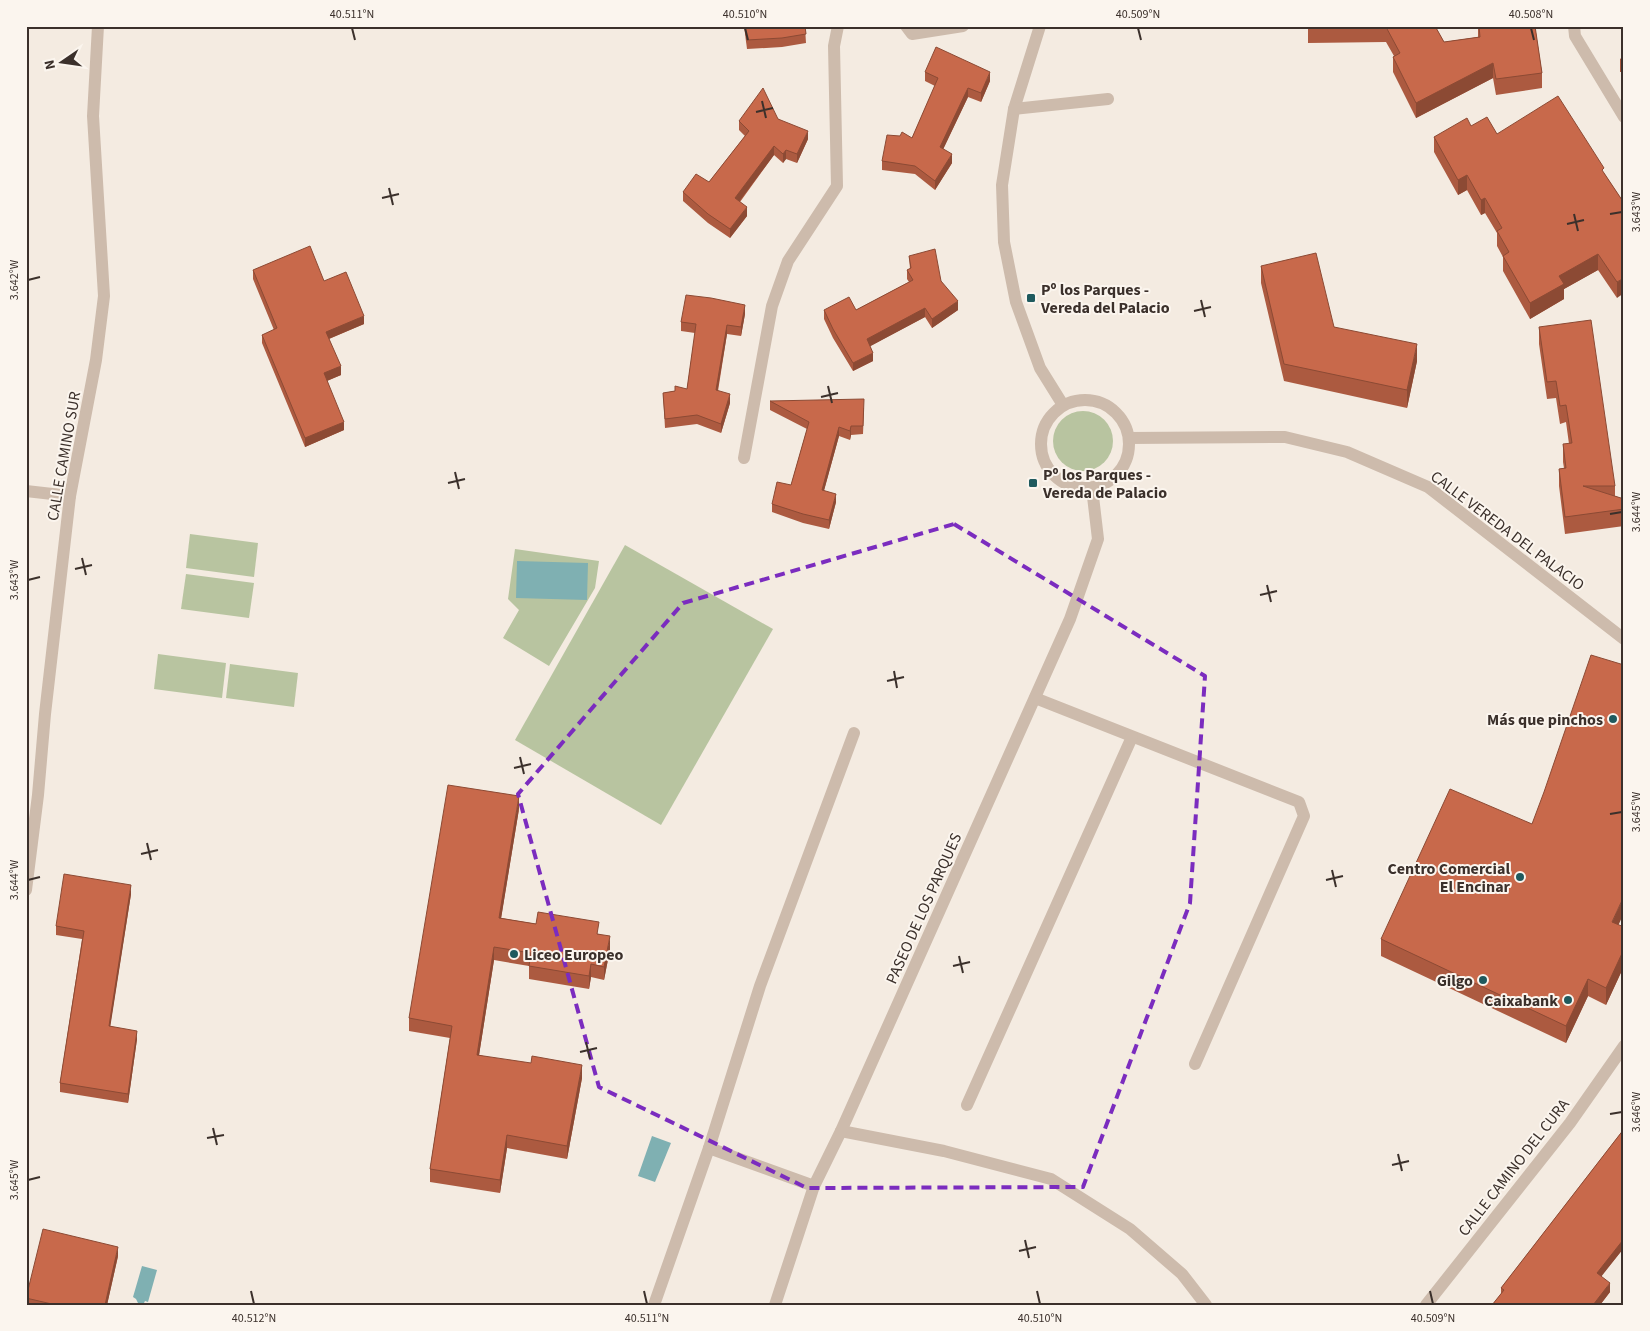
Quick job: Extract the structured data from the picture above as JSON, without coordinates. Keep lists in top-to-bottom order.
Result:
{
  "streets": {
    "street": [
      "CALLE CAMINO SUR",
      "CALLE VEREDA DEL PALACIO",
      "PASEO DE LOS PARQUES",
      "CALLE CAMINO DEL CURA"
    ]
  },
  "crossings": [
    ["CALLE VEREDA DEL PALACIO", "PASEO DE LOS PARQUES"]
  ],
  "places": {
    "transit": ["Pº los Parques - Vereda del Palacio", "Pº los Parques - Vereda de Palacio"],
    "other": [
      "Más que pinchos",
      "Centro Comercial El Encinar",
      "Liceo Europeo",
      "Gilgo",
      "Caixabank"
    ]
  },
  "north": "left",
  "coordinates": [
    "40.511°N",
    "40.510°N",
    "40.509°N",
    "40.508°N",
    "3.643°W",
    "3.642°W",
    "3.644°W",
    "3.645°W",
    "3.646°W",
    "40.512°N"
  ]
}
